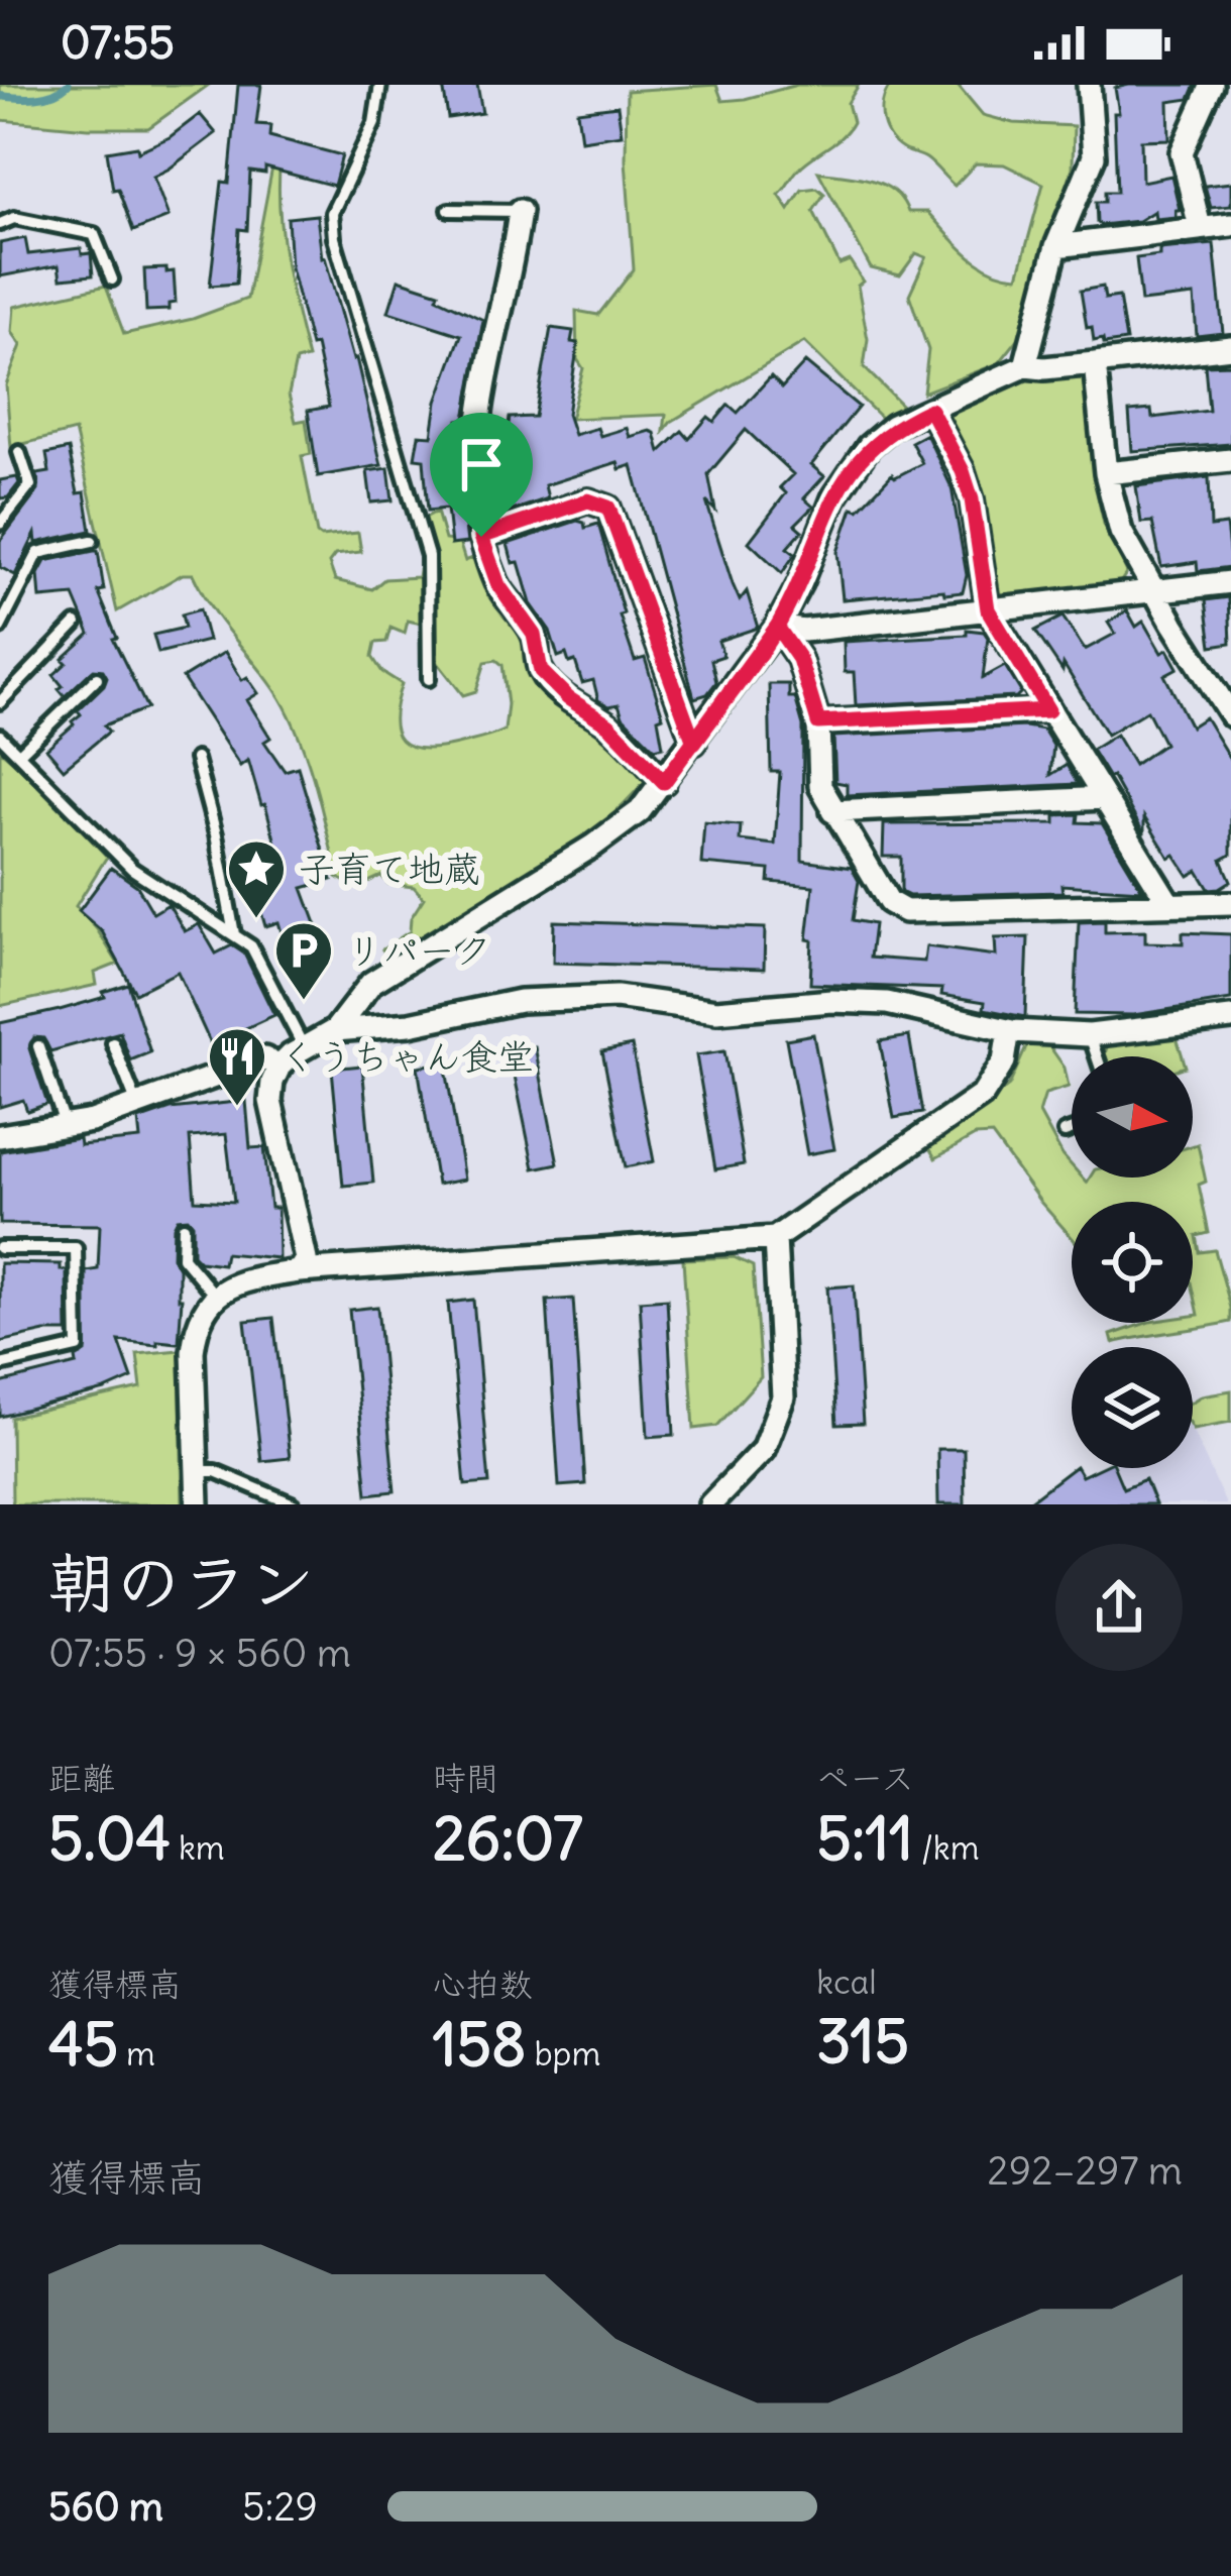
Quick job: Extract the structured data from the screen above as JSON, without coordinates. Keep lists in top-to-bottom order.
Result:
{
  "places": {
    "place": ["子育て地蔵"],
    "parking": ["リパーク"],
    "restaurant": ["くうちゃん食堂"]
  },
  "north": "right",
  "page": {
    "status": "07:55",
    "heading": ["朝のラン", "07:55 · 9 × 560 m"],
    "stats": [
      ["距離", "5.04 km"],
      ["時間", "26:07"],
      ["ペース", "5:11 /km"],
      ["獲得標高", "45 m"],
      ["心拍数", "158 bpm"],
      ["kcal", "315"]
    ],
    "chart": ["獲得標高", "292–297 m"],
    "list": [
      {
        "name": "560 m",
        "note": "5:29"
      }
    ]
  }
}
